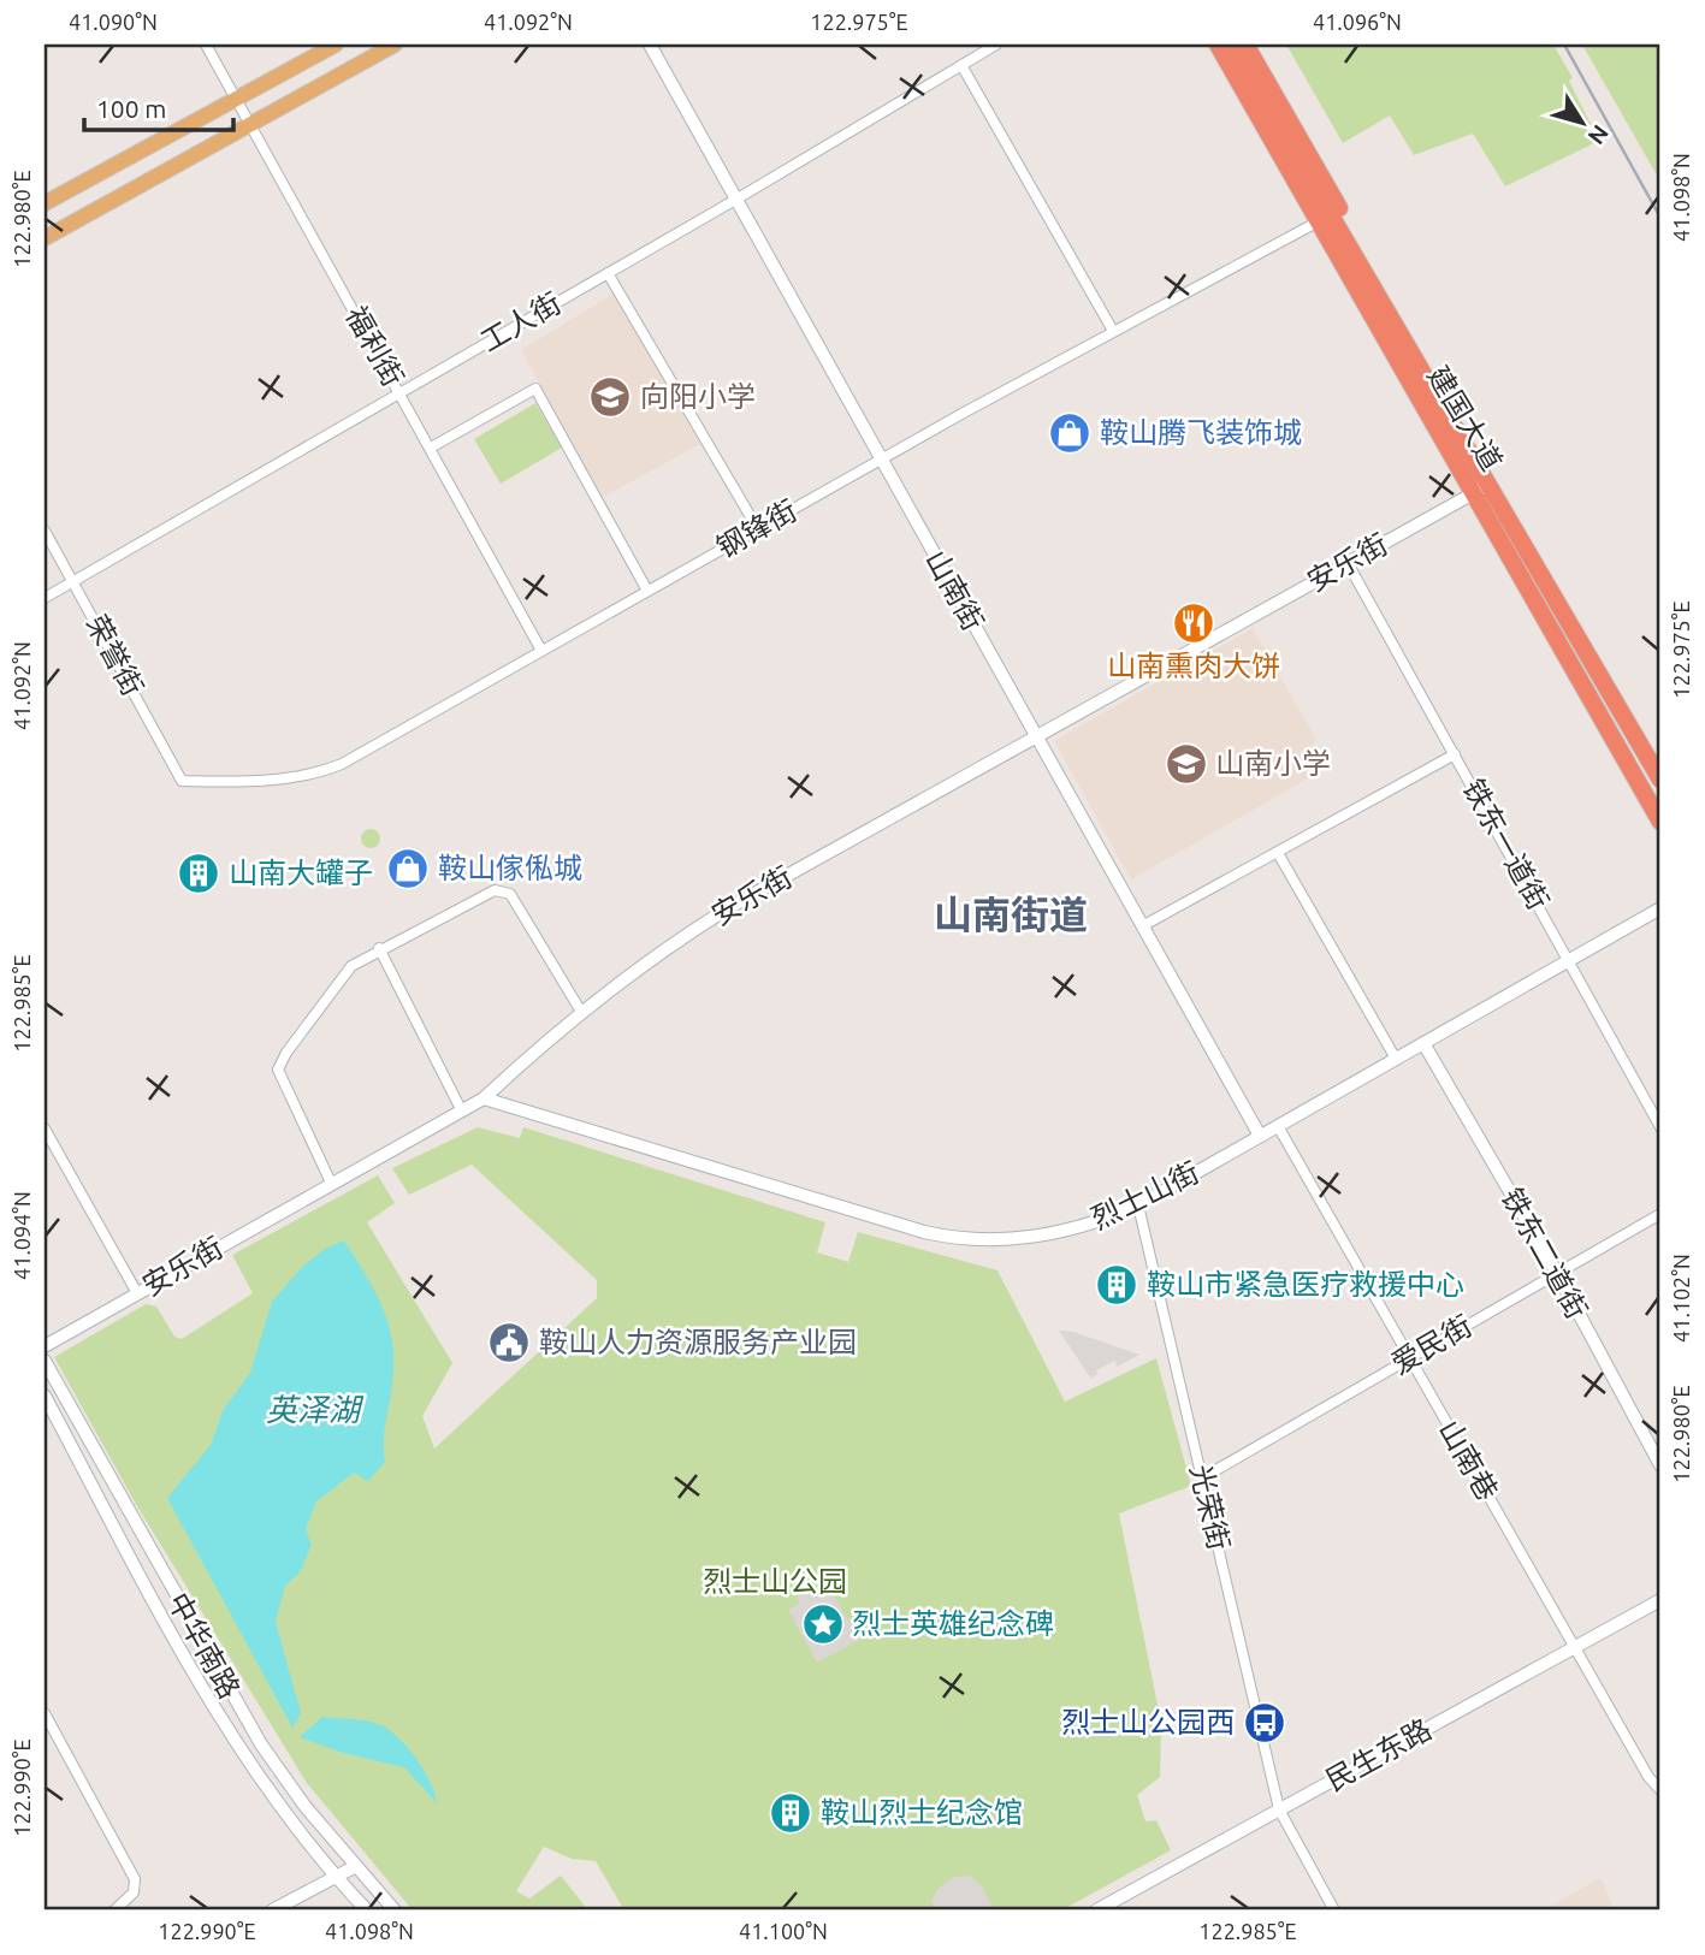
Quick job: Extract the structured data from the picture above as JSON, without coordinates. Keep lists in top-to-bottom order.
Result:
{
  "streets": {
    "highway": ["建国大道"],
    "main road": [
      "安乐街",
      "山南街",
      "烈士山街",
      "铁东二道街",
      "中华南路",
      "民生东路"
    ],
    "street": [
      "工人街",
      "福利街",
      "钢锋街",
      "荣誉街",
      "铁东一道街",
      "爱民街",
      "山南巷",
      "光荣街"
    ]
  },
  "crossings": [
    ["工人街", "福利街"],
    ["工人街", "山南街"],
    ["工人街", "荣誉街"],
    ["福利街", "钢锋街"],
    ["建国大道", "钢锋街"],
    ["建国大道", "安乐街"],
    ["钢锋街", "山南街"],
    ["钢锋街", "荣誉街"],
    ["安乐街", "山南街"],
    ["安乐街", "铁东一道街"],
    ["安乐街", "烈士山街"],
    ["山南街", "烈士山街"],
    ["铁东一道街", "烈士山街"],
    ["烈士山街", "铁东二道街"],
    ["烈士山街", "山南巷"],
    ["烈士山街", "光荣街"],
    ["铁东二道街", "爱民街"],
    ["爱民街", "山南巷"],
    ["爱民街", "光荣街"],
    ["山南巷", "民生东路"],
    ["光荣街", "民生东路"]
  ],
  "districts": ["山南街道"],
  "water": ["英泽湖"],
  "parks": ["烈士山公园"],
  "places": {
    "school or university": ["向阳小学", "山南小学"],
    "shop": ["鞍山腾飞装饰城", "鞍山傢俬城"],
    "restaurant": ["山南熏肉大饼"],
    "building": ["山南大罐子", "鞍山市紧急医疗救援中心", "鞍山烈士纪念馆"],
    "public building": ["鞍山人力资源服务产业园"],
    "place": ["烈士英雄纪念碑"],
    "bus stop": ["烈士山公园西"]
  },
  "scale_bar": "100 m",
  "north": "bottom right",
  "coordinates": [
    "41.090°N",
    "41.092°N",
    "122.975°E",
    "41.096°N",
    "41.098°N",
    "122.980°E",
    "122.985°E",
    "41.094°N",
    "41.102°N",
    "122.990°E",
    "41.100°N"
  ]
}
